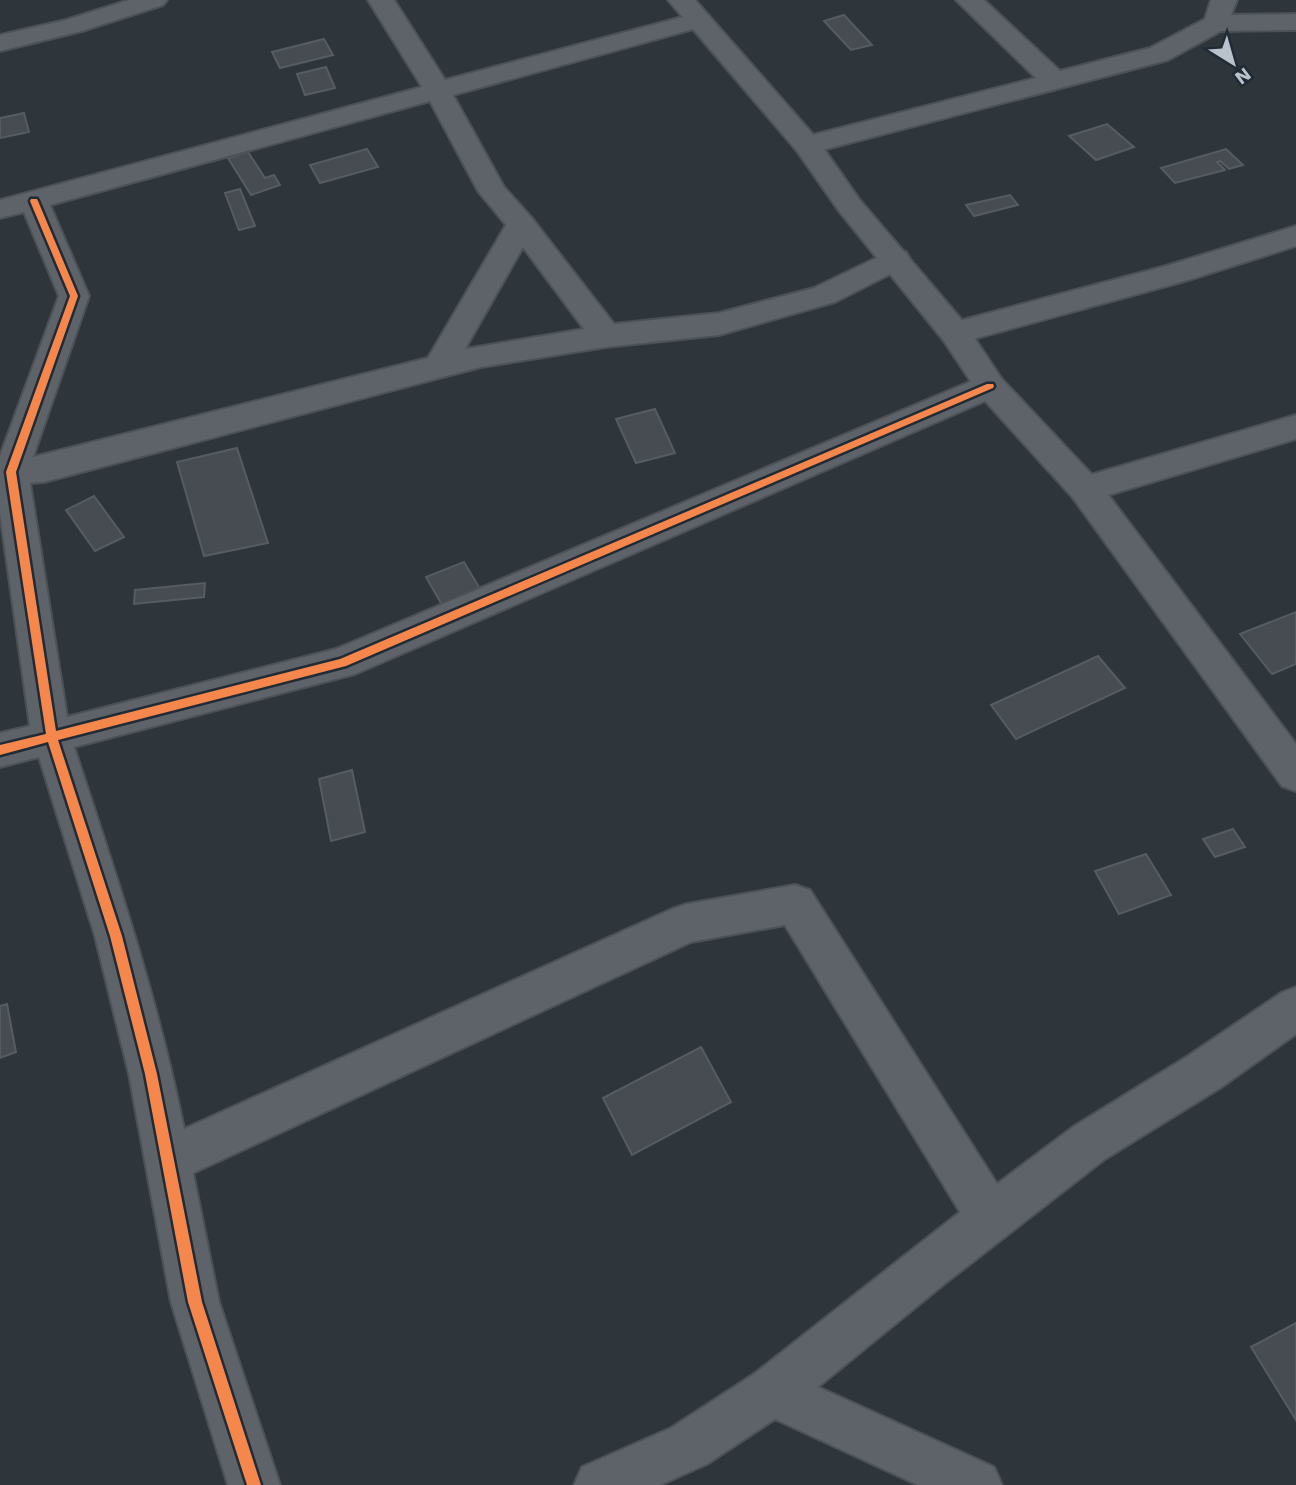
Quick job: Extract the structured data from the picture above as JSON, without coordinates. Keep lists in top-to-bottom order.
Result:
{
  "north": "bottom right"
}
